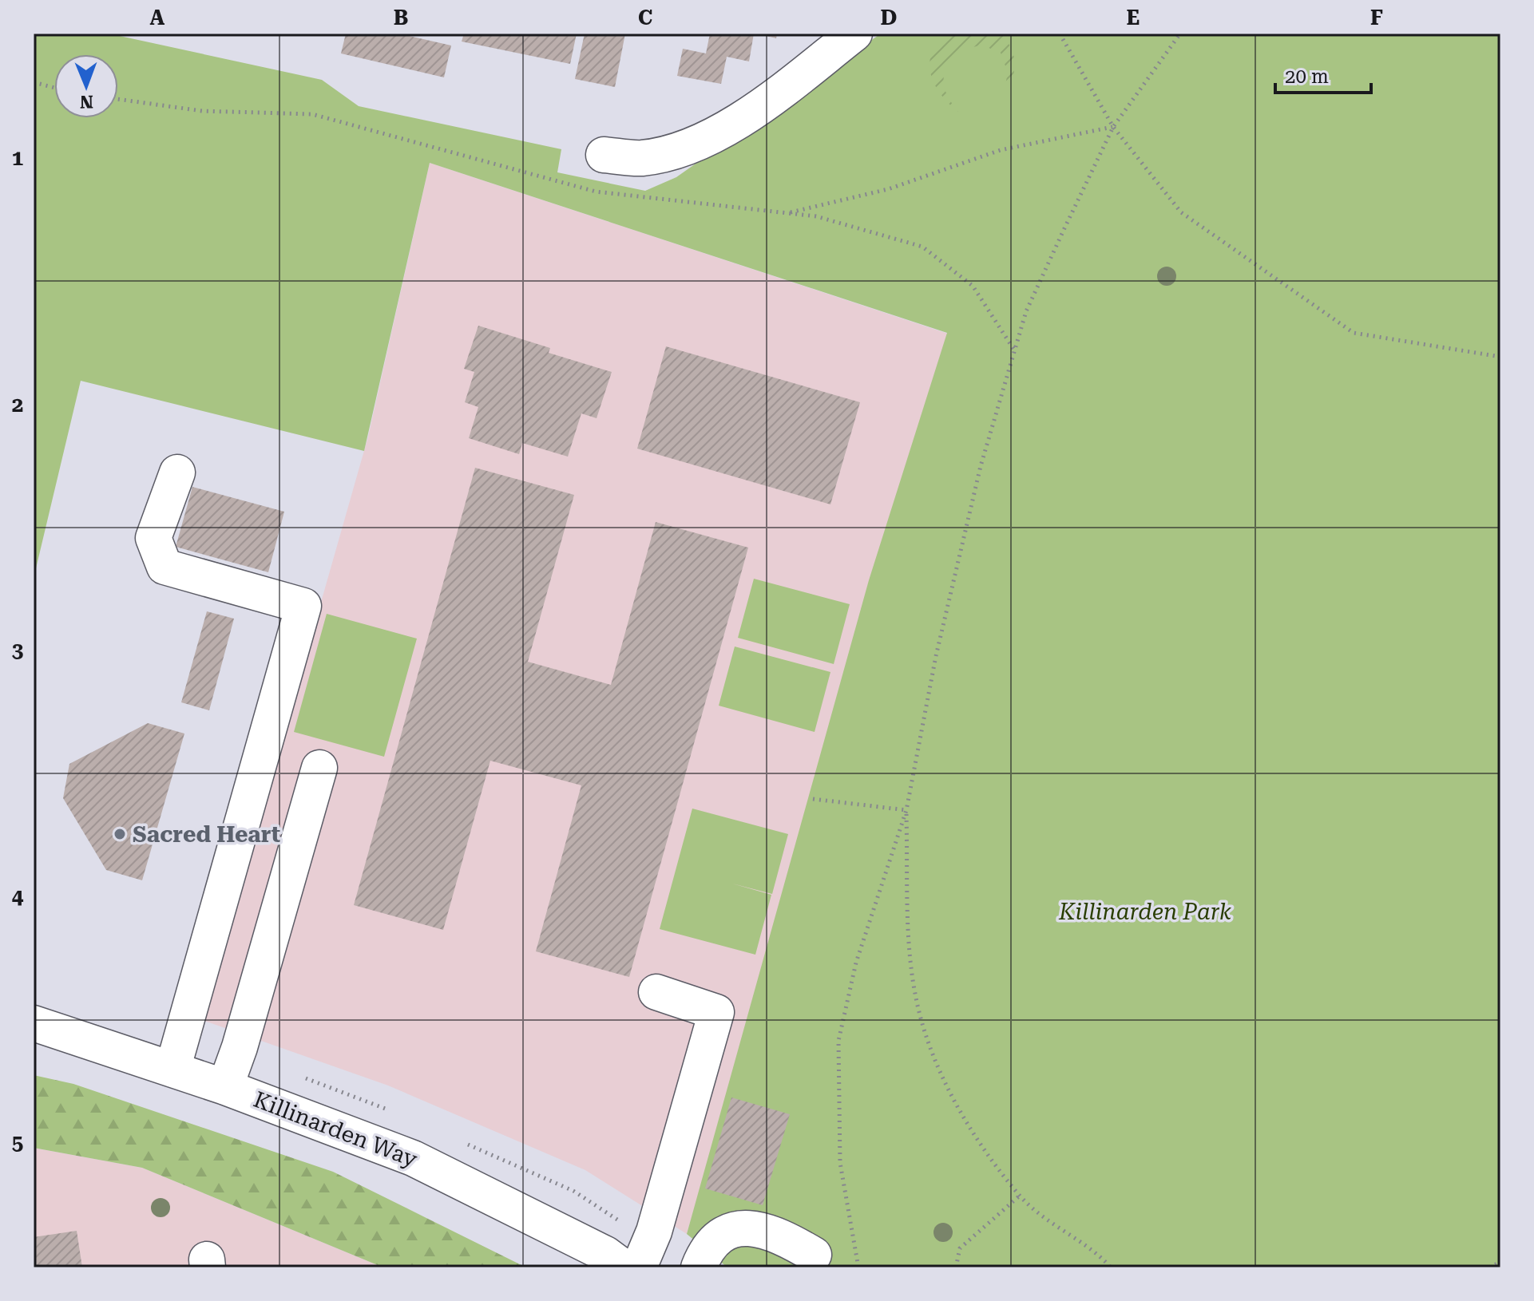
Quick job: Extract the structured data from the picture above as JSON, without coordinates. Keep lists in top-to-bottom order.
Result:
{
  "streets": {
    "street": ["Killinarden Way"]
  },
  "parks": ["Killinarden Park"],
  "places": ["Sacred Heart"],
  "scale_bar": "20 m",
  "north": "bottom",
  "grid": {
    "columns": [
      "A",
      "B",
      "C",
      "D",
      "E",
      "F"
    ],
    "rows": [
      "1",
      "2",
      "3",
      "4",
      "5"
    ]
  }
}
